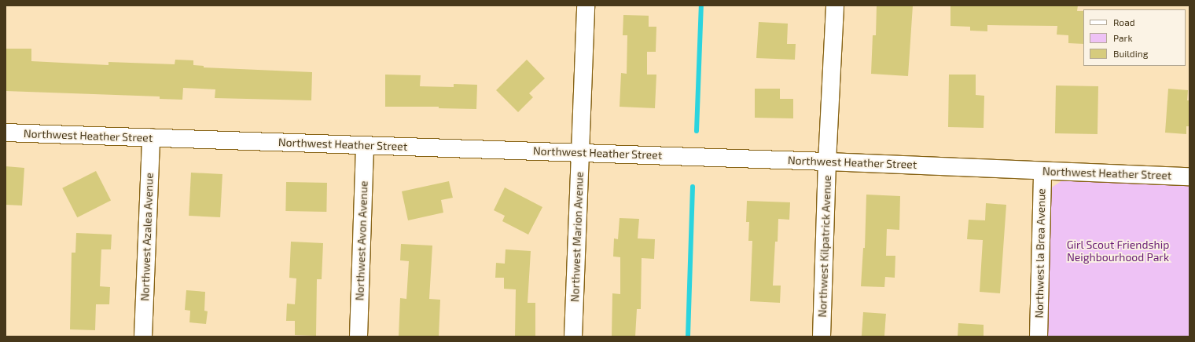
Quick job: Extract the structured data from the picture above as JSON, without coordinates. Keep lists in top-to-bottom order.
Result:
{
  "streets": {
    "street": [
      "Northwest Heather Street",
      "Northwest Azalea Avenue",
      "Northwest Marion Avenue",
      "Northwest Avon Avenue",
      "Northwest Kilpatrick Avenue",
      "Northwest la Brea Avenue"
    ]
  },
  "crossings": [
    ["Northwest Heather Street", "Northwest Azalea Avenue"],
    ["Northwest Heather Street", "Northwest Marion Avenue"],
    ["Northwest Heather Street", "Northwest Avon Avenue"],
    ["Northwest Heather Street", "Northwest Kilpatrick Avenue"],
    ["Northwest Heather Street", "Northwest la Brea Avenue"]
  ],
  "parks": ["Girl Scout Friendship Neighbourhood Park"],
  "legend": ["Road", "Park", "Building"]
}
